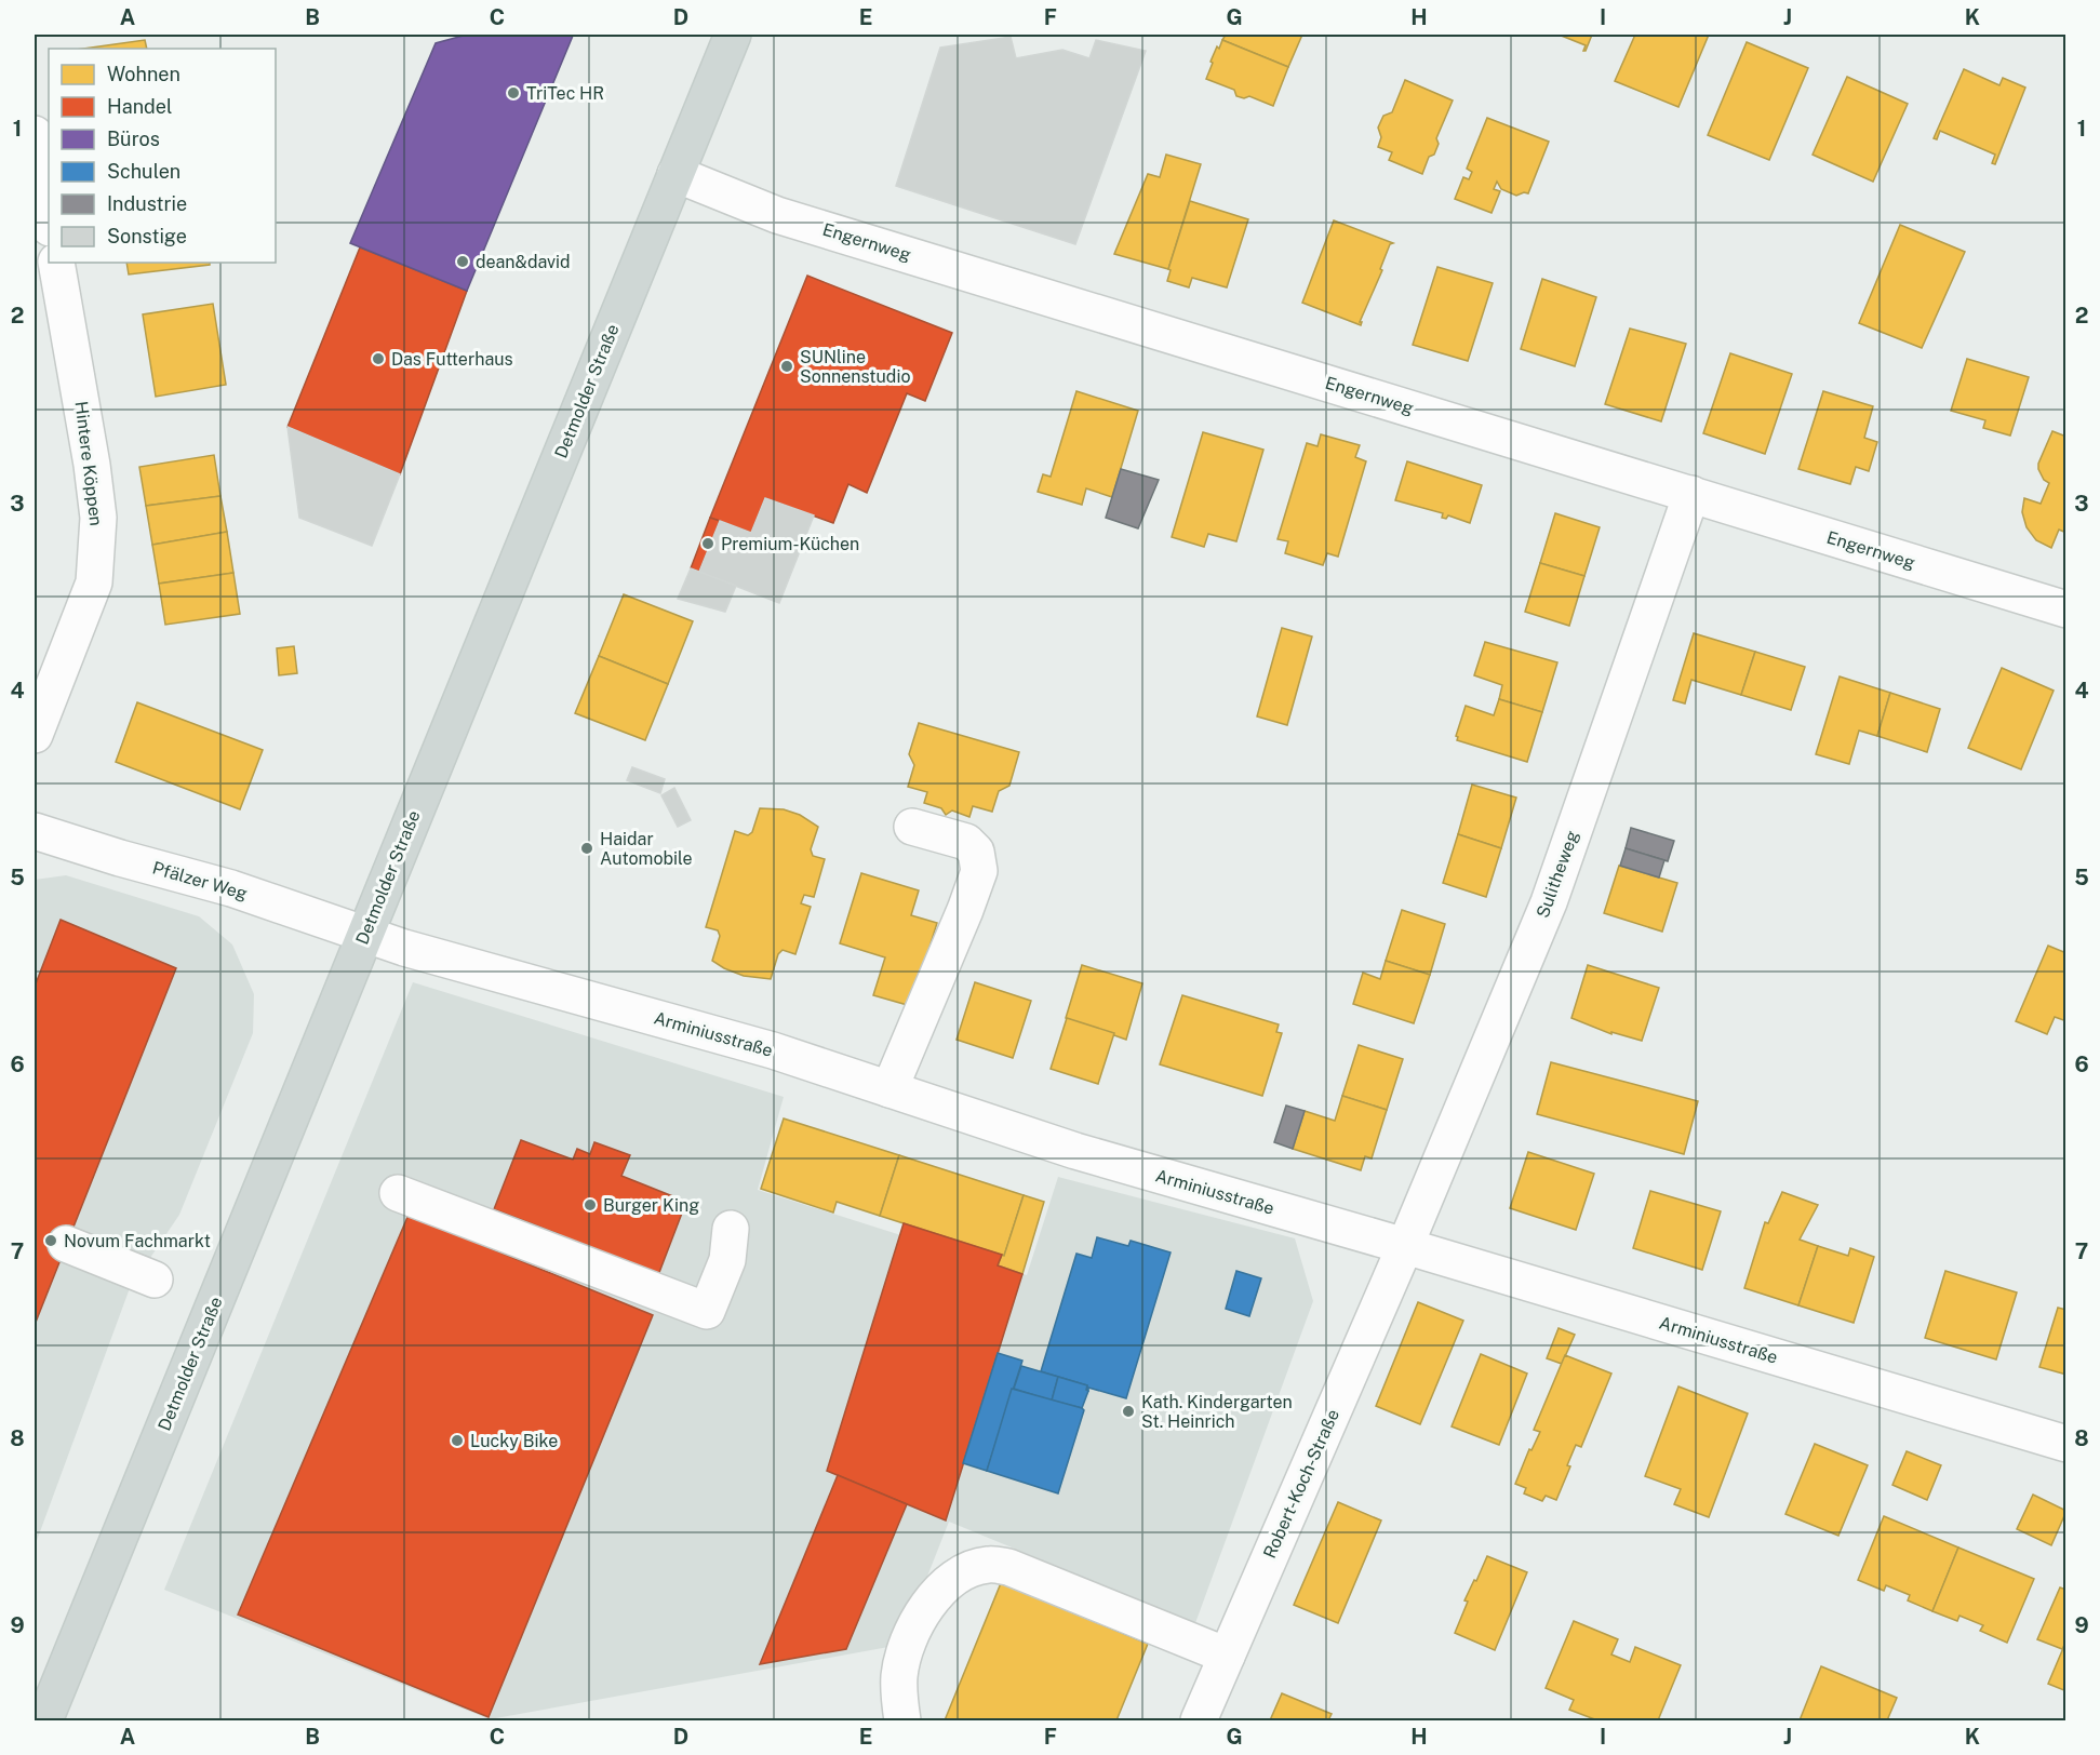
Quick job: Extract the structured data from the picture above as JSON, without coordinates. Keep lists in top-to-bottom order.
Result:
{
  "streets": {
    "main road": ["Detmolder Straße"],
    "street": [
      "Engernweg",
      "Hintere Köppen",
      "Sulitheweg",
      "Pfälzer Weg",
      "Arminiusstraße",
      "Robert-Koch-Straße"
    ]
  },
  "crossings": [
    ["Engernweg", "Detmolder Straße"],
    ["Engernweg", "Sulitheweg"],
    ["Detmolder Straße", "Pfälzer Weg"],
    ["Detmolder Straße", "Arminiusstraße"],
    ["Sulitheweg", "Arminiusstraße"],
    ["Sulitheweg", "Robert-Koch-Straße"],
    ["Pfälzer Weg", "Arminiusstraße"],
    ["Arminiusstraße", "Robert-Koch-Straße"]
  ],
  "places": [
    "TriTec HR",
    "dean&david",
    "Das Futterhaus",
    "SUNline Sonnenstudio",
    "Premium-Küchen",
    "Haidar Automobile",
    "Burger King",
    "Novum Fachmarkt",
    "Kath. Kindergarten St. Heinrich",
    "Lucky Bike"
  ],
  "legend": [
    "Wohnen",
    "Handel",
    "Büros",
    "Schulen",
    "Industrie",
    "Sonstige"
  ],
  "grid": {
    "columns": [
      "A",
      "B",
      "C",
      "D",
      "E",
      "F",
      "G",
      "H",
      "I",
      "J",
      "K"
    ],
    "rows": [
      "1",
      "2",
      "3",
      "4",
      "5",
      "6",
      "7",
      "8",
      "9"
    ]
  }
}
